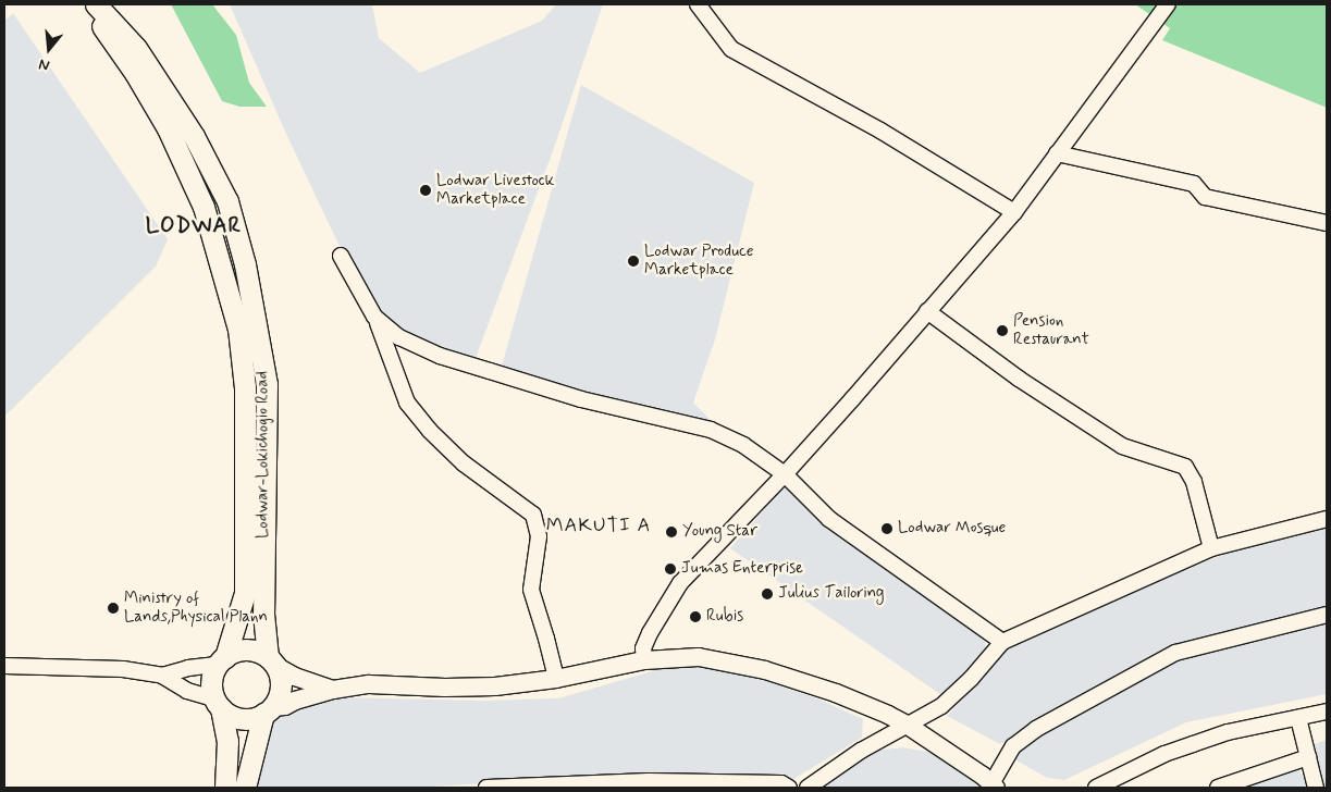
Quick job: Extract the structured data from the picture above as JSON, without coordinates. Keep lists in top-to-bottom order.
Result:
{
  "streets": {
    "highway": ["Lodwar-Lokichogio Road"]
  },
  "districts": ["LODWAR", "MAKUTI A"],
  "places": [
    "Lodwar Livestock Marketplace",
    "Lodwar Produce Marketplace",
    "Pension Restaurant",
    "Lodwar Mosque",
    "Young Star",
    "Jumas Enterprise",
    "Julius Tailoring",
    "Ministry of Lands,Physical Plann",
    "Rubis"
  ],
  "north": "bottom"
}
